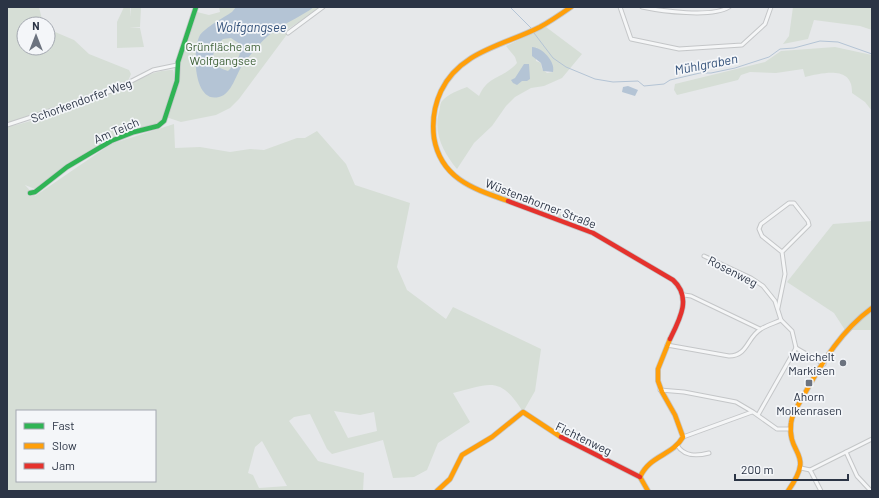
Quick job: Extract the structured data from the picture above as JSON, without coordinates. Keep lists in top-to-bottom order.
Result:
{
  "streets": {
    "street": [
      "Schorkendorfer Weg",
      "Am Teich",
      "Wüstenahorner Straße",
      "Rosenweg",
      "Fichtenweg"
    ]
  },
  "crossings": [
    ["Schorkendorfer Weg", "Am Teich"]
  ],
  "water": ["Wolfgangsee", "Mühlgraben"],
  "parks": ["Grünfläche am Wolfgangsee"],
  "places": {
    "other": ["Weichelt Markisen"],
    "transit": ["Ahorn Molkenrasen"]
  },
  "legend": ["Fast", "Slow", "Jam"],
  "scale_bar": "200 m",
  "north": "top"
}
